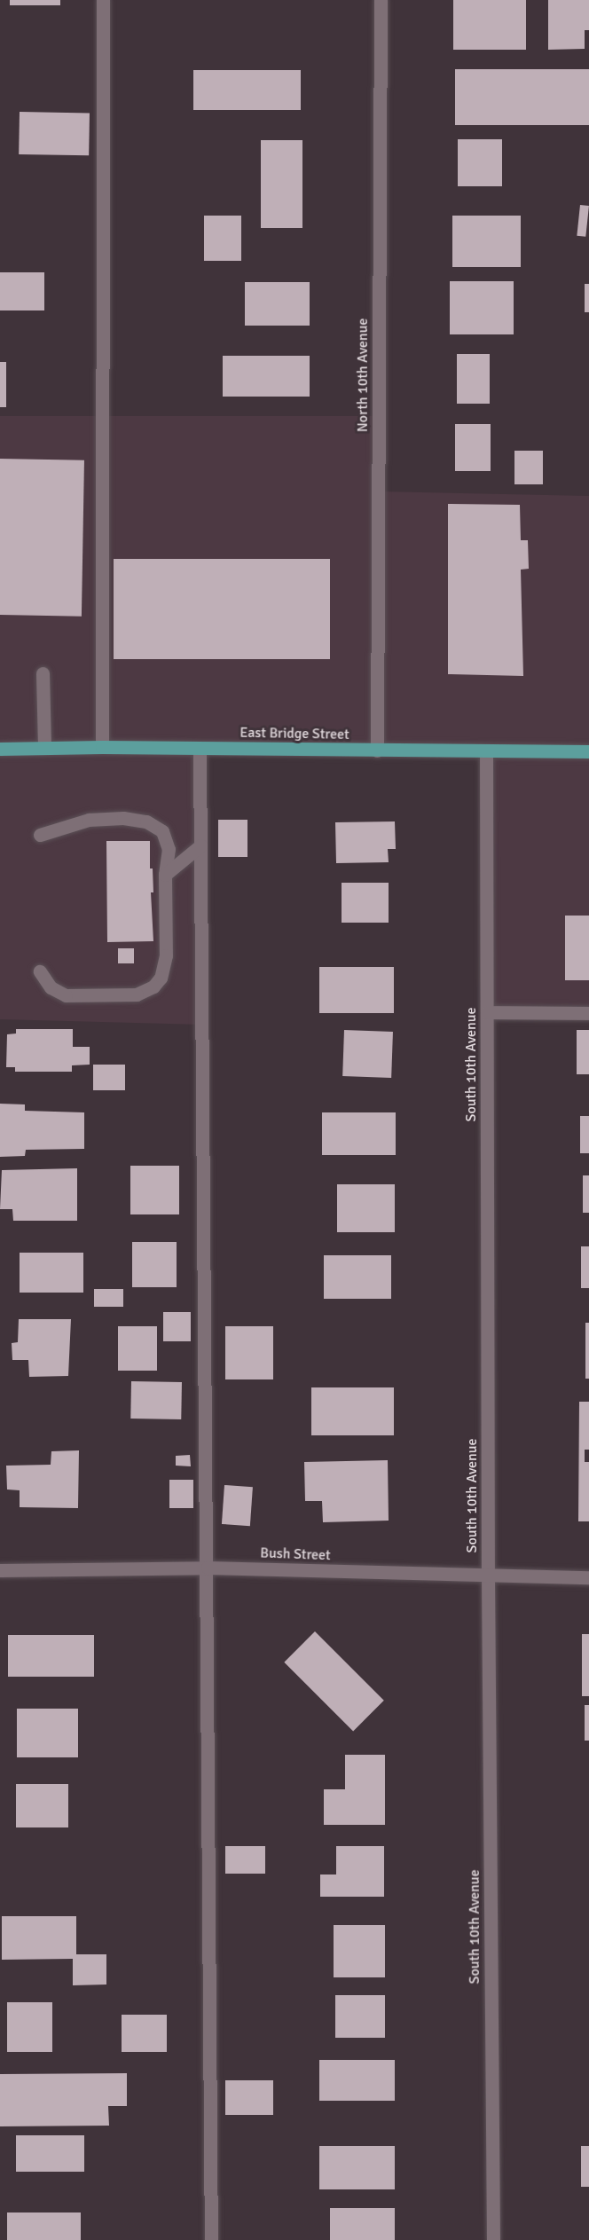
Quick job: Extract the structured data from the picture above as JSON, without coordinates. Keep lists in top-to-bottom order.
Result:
{
  "streets": {
    "main road": ["East Bridge Street"],
    "street": ["North 10th Avenue", "South 10th Avenue", "Bush Street"]
  },
  "crossings": [
    ["North 10th Avenue", "East Bridge Street"],
    ["East Bridge Street", "South 10th Avenue"],
    ["South 10th Avenue", "Bush Street"]
  ]
}
